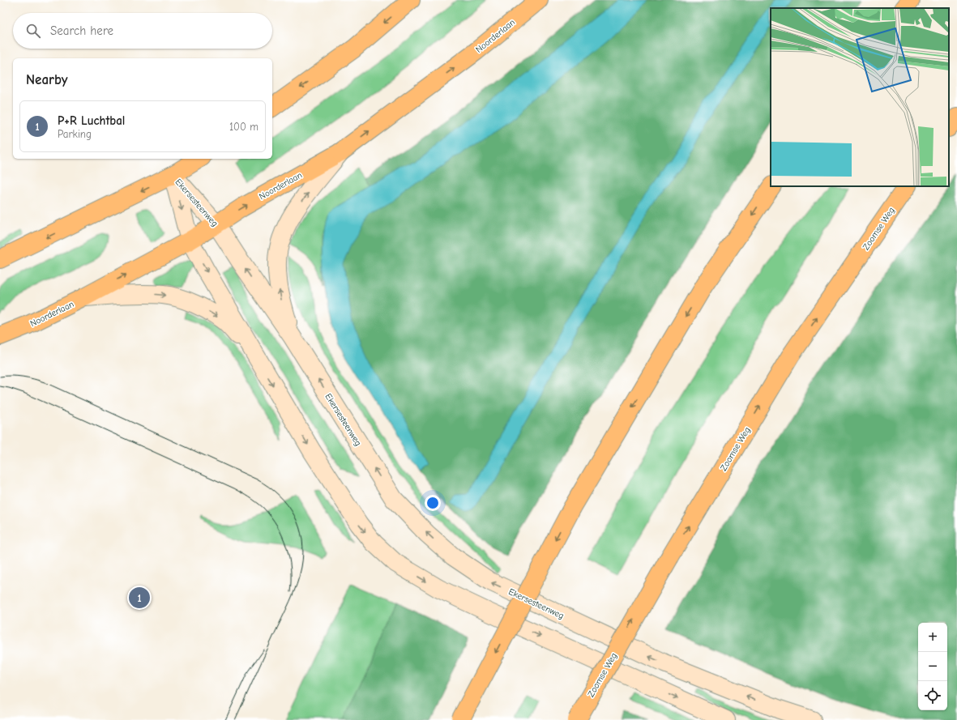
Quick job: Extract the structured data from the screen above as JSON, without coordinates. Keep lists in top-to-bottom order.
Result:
{
  "streets": {
    "main road": ["Noorderlaan", "Ekersesteenweg", "Zoomse Weg"]
  },
  "crossings": [
    ["Noorderlaan", "Ekersesteenweg"]
  ],
  "page": {
    "search": "Search here",
    "heading": "Nearby",
    "list": [
      {
        "mark": "1",
        "name": "P+R Luchtbal",
        "note": "Parking",
        "value": "100 m"
      }
    ],
    "pins": "1",
    "map_buttons": ["+", "−"]
  }
}
